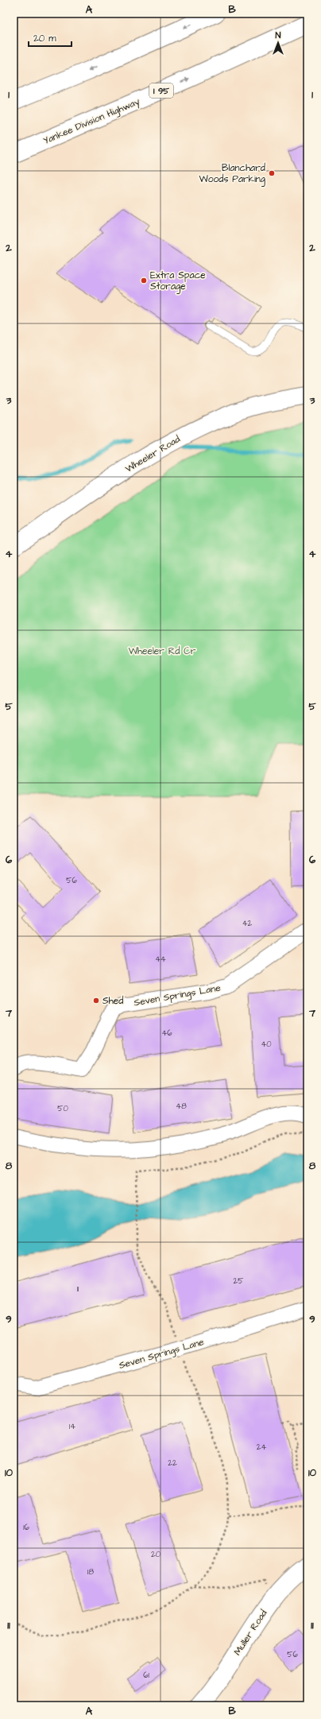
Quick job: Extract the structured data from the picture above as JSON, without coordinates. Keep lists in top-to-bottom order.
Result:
{
  "streets": {
    "main road": [
      "I 95",
      "Yankee Division Highway",
      "Wheeler Road",
      "Muller Road"
    ],
    "street": ["Seven Springs Lane"]
  },
  "parks": ["Wheeler Rd Cr"],
  "places": ["Blanchard Woods Parking", "Extra Space Storage", "Shed"],
  "house_numbers": [
    "56",
    "42",
    "44",
    "46",
    "40",
    "48",
    "50",
    "25",
    "11",
    "14",
    "24",
    "22",
    "16",
    "20",
    "18",
    "56",
    "61"
  ],
  "scale_bar": "20 m",
  "north": "top",
  "grid": {
    "columns": ["A", "B"],
    "rows": [
      "1",
      "2",
      "3",
      "4",
      "5",
      "6",
      "7",
      "8",
      "9",
      "10",
      "11"
    ]
  }
}
